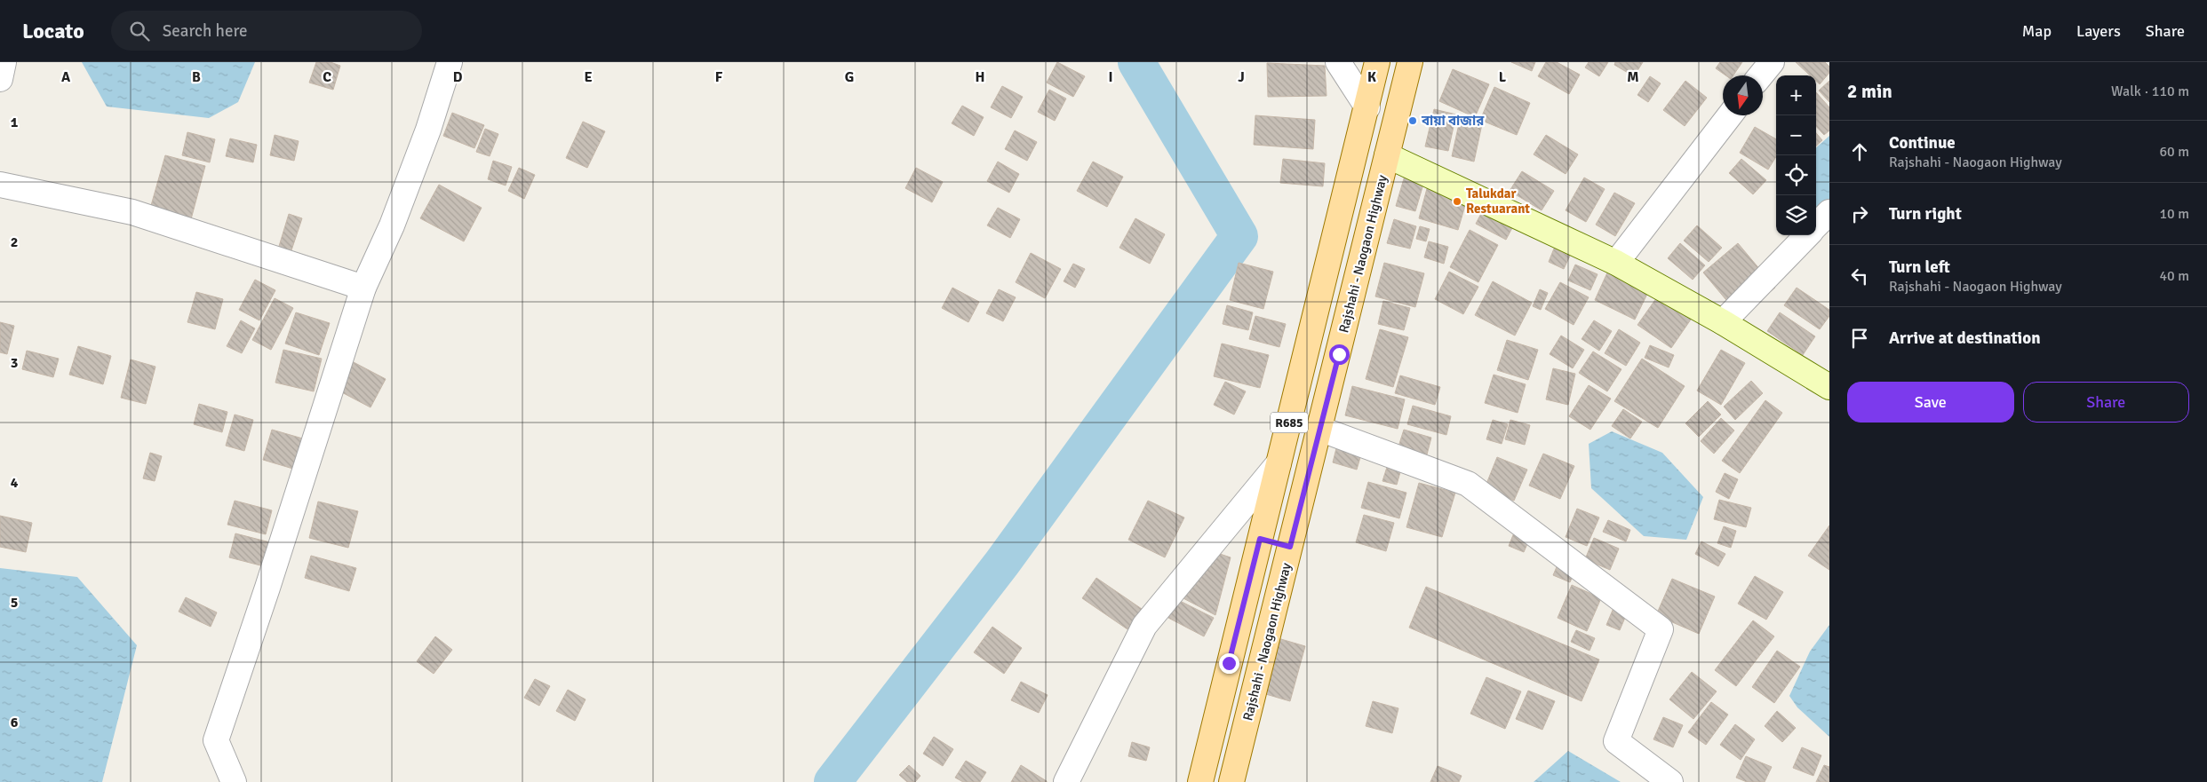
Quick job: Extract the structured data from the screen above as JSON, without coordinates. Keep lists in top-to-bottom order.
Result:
{
  "streets": {
    "main road": ["Rajshahi - Naogaon Highway", "R685"]
  },
  "places": ["বায়া বাজার", "Talukdar Restuarant"],
  "north": "bottom",
  "page": {
    "header": "Locato",
    "search": "Search here",
    "nav": ["Map", "Layers", "Share"],
    "heading": ["2 min", "Walk · 110 m"],
    "map_buttons": ["+", "−"],
    "list": [
      ["Continue", "Rajshahi - Naogaon Highway", "60 m"],
      ["Turn right", "10 m"],
      ["Turn left", "Rajshahi - Naogaon Highway", "40 m"],
      "Arrive at destination"
    ],
    "buttons": ["Save", "Share"]
  },
  "grid": {
    "columns": [
      "A",
      "B",
      "C",
      "D",
      "E",
      "F",
      "G",
      "H",
      "I",
      "J",
      "K",
      "L",
      "M"
    ],
    "rows": [
      "1",
      "2",
      "3",
      "4",
      "5",
      "6"
    ]
  }
}
